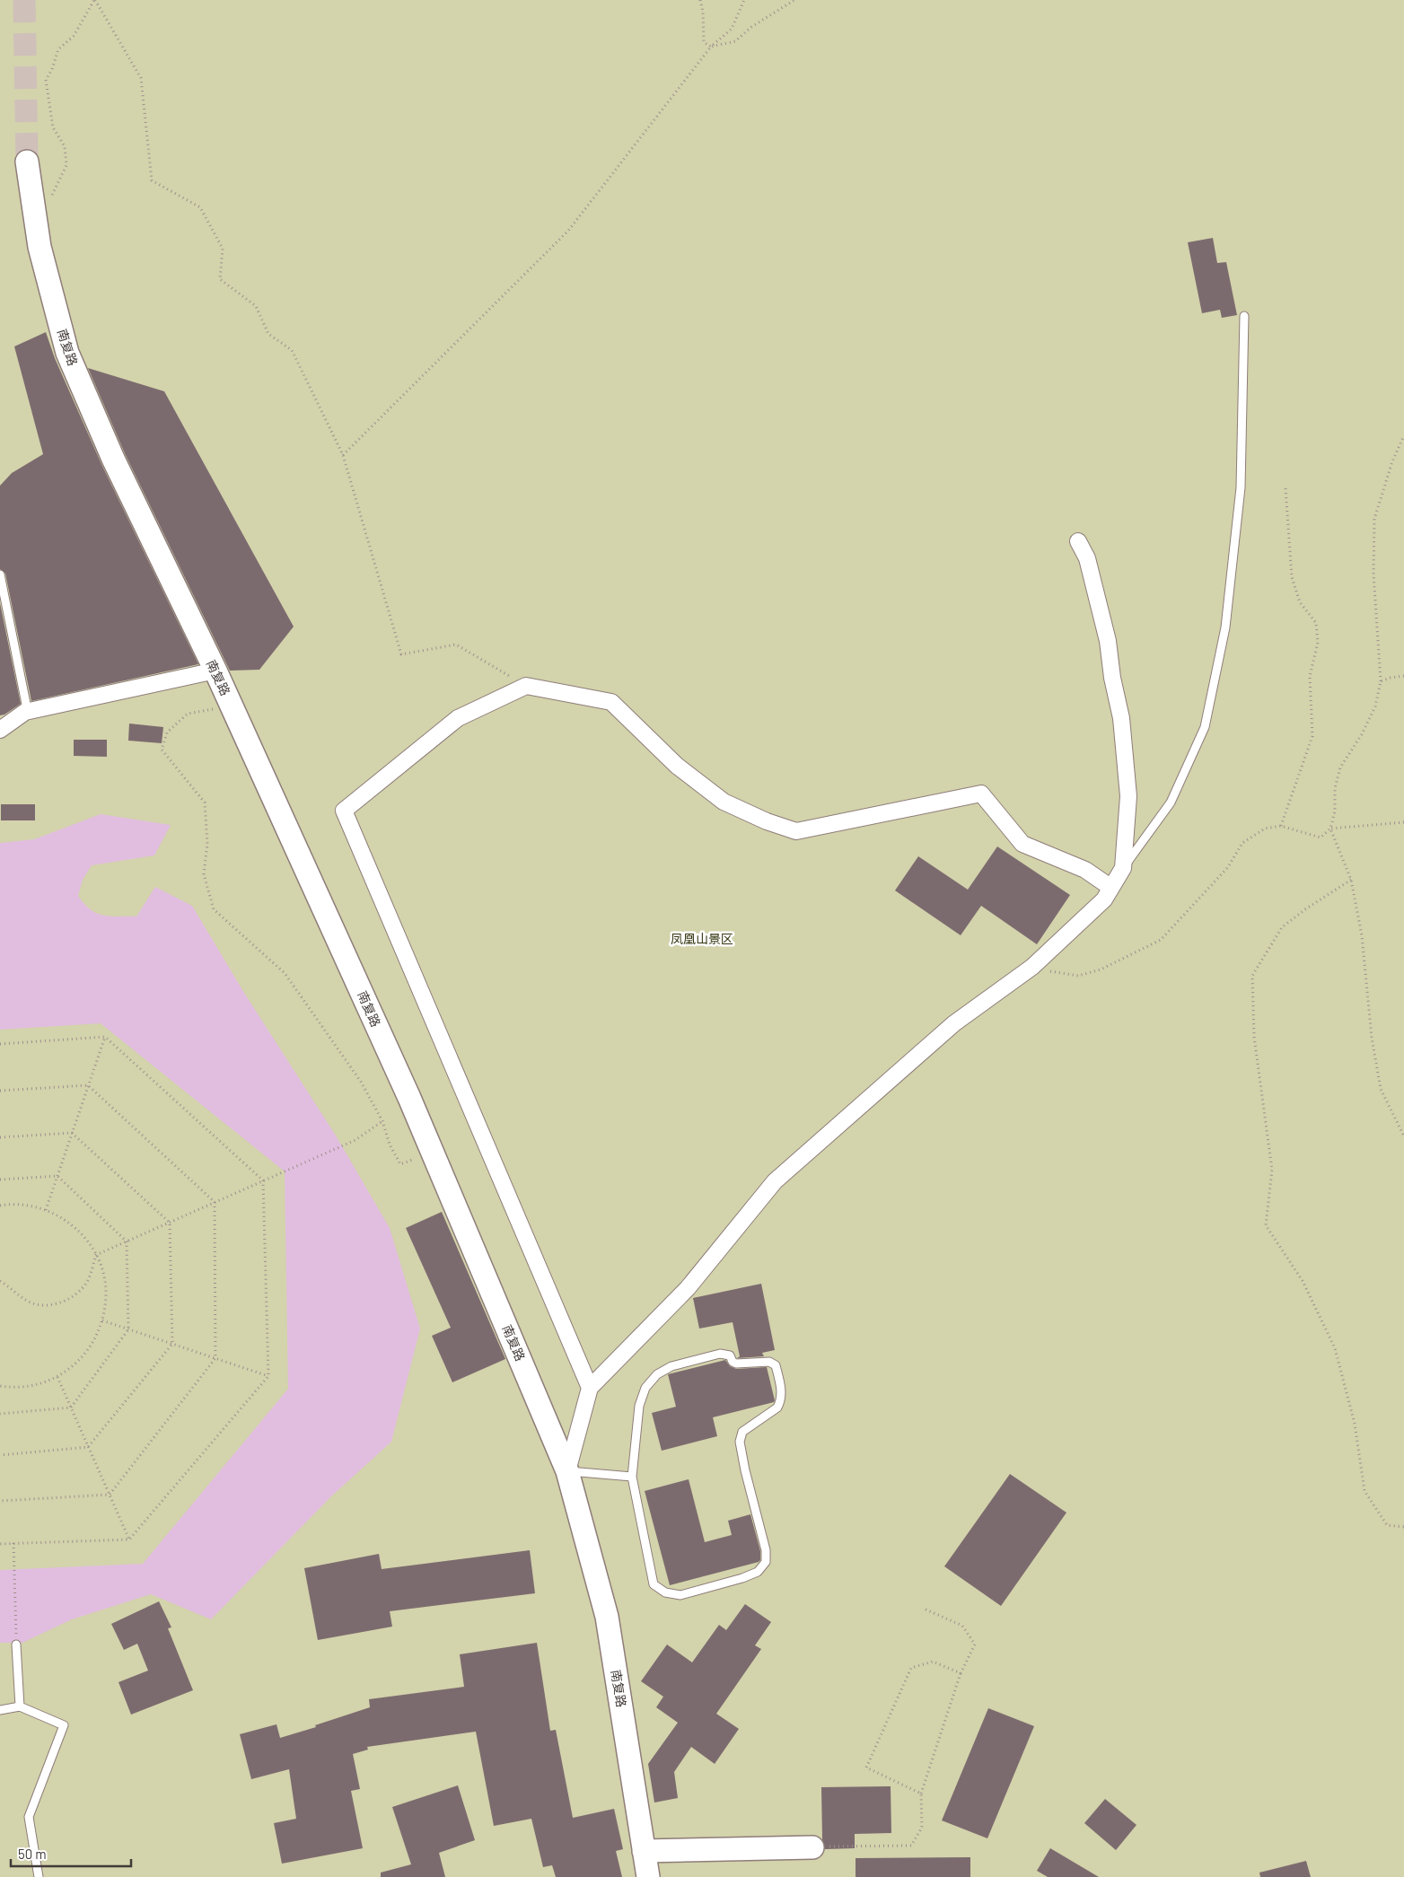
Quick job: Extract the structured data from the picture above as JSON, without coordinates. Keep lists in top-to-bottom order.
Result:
{
  "streets": {
    "street": ["南复路"]
  },
  "parks": ["凤凰山景区"],
  "scale_bar": "50 m"
}
